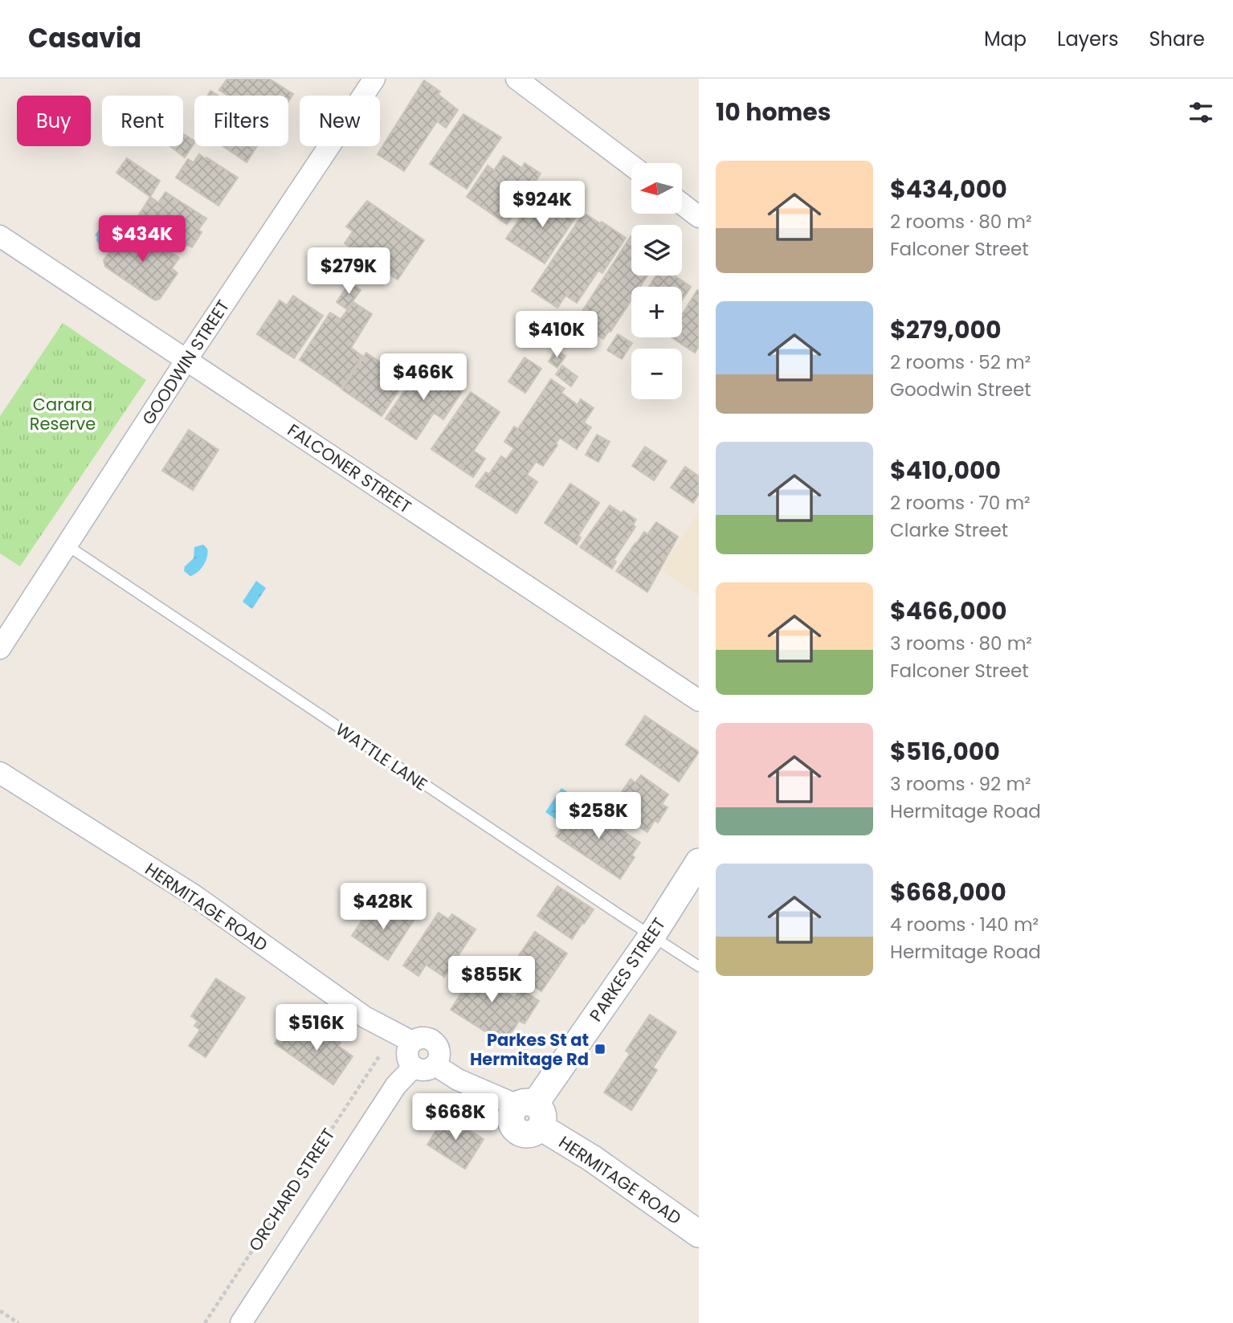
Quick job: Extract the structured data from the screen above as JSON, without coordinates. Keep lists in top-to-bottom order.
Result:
{
  "streets": {
    "street": [
      "GOODWIN STREET",
      "FALCONER STREET",
      "HERMITAGE ROAD",
      "PARKES STREET",
      "ORCHARD STREET"
    ],
    "lane": ["WATTLE LANE"]
  },
  "crossings": [
    ["GOODWIN STREET", "FALCONER STREET"],
    ["GOODWIN STREET", "WATTLE LANE"],
    ["WATTLE LANE", "PARKES STREET"],
    ["HERMITAGE ROAD", "PARKES STREET"],
    ["HERMITAGE ROAD", "ORCHARD STREET"]
  ],
  "parks": ["Carara Reserve"],
  "places": {
    "transit": ["Parkes St at Hermitage Rd"]
  },
  "north": "left",
  "page": {
    "header": "Casavia",
    "nav": ["Map", "Layers", "Share"],
    "heading": "10 homes",
    "chip": [
      "Buy",
      "Rent",
      "Filters",
      "New"
    ],
    "list": [
      {
        "name": "$434,000",
        "note": "2 rooms · 80 m² · Falconer Street"
      },
      {
        "name": "$279,000",
        "note": "2 rooms · 52 m² · Goodwin Street"
      },
      {
        "name": "$410,000",
        "note": "2 rooms · 70 m² · Clarke Street"
      },
      {
        "name": "$466,000",
        "note": "3 rooms · 80 m² · Falconer Street"
      },
      {
        "name": "$516,000",
        "note": "3 rooms · 92 m² · Hermitage Road"
      },
      {
        "name": "$668,000",
        "note": "4 rooms · 140 m² · Hermitage Road"
      }
    ],
    "map_buttons": ["+", "−"],
    "price": [
      "$924K",
      "$434K",
      "$279K",
      "$410K",
      "$466K",
      "$258K",
      "$428K",
      "$855K",
      "$516K",
      "$668K"
    ]
  }
}
